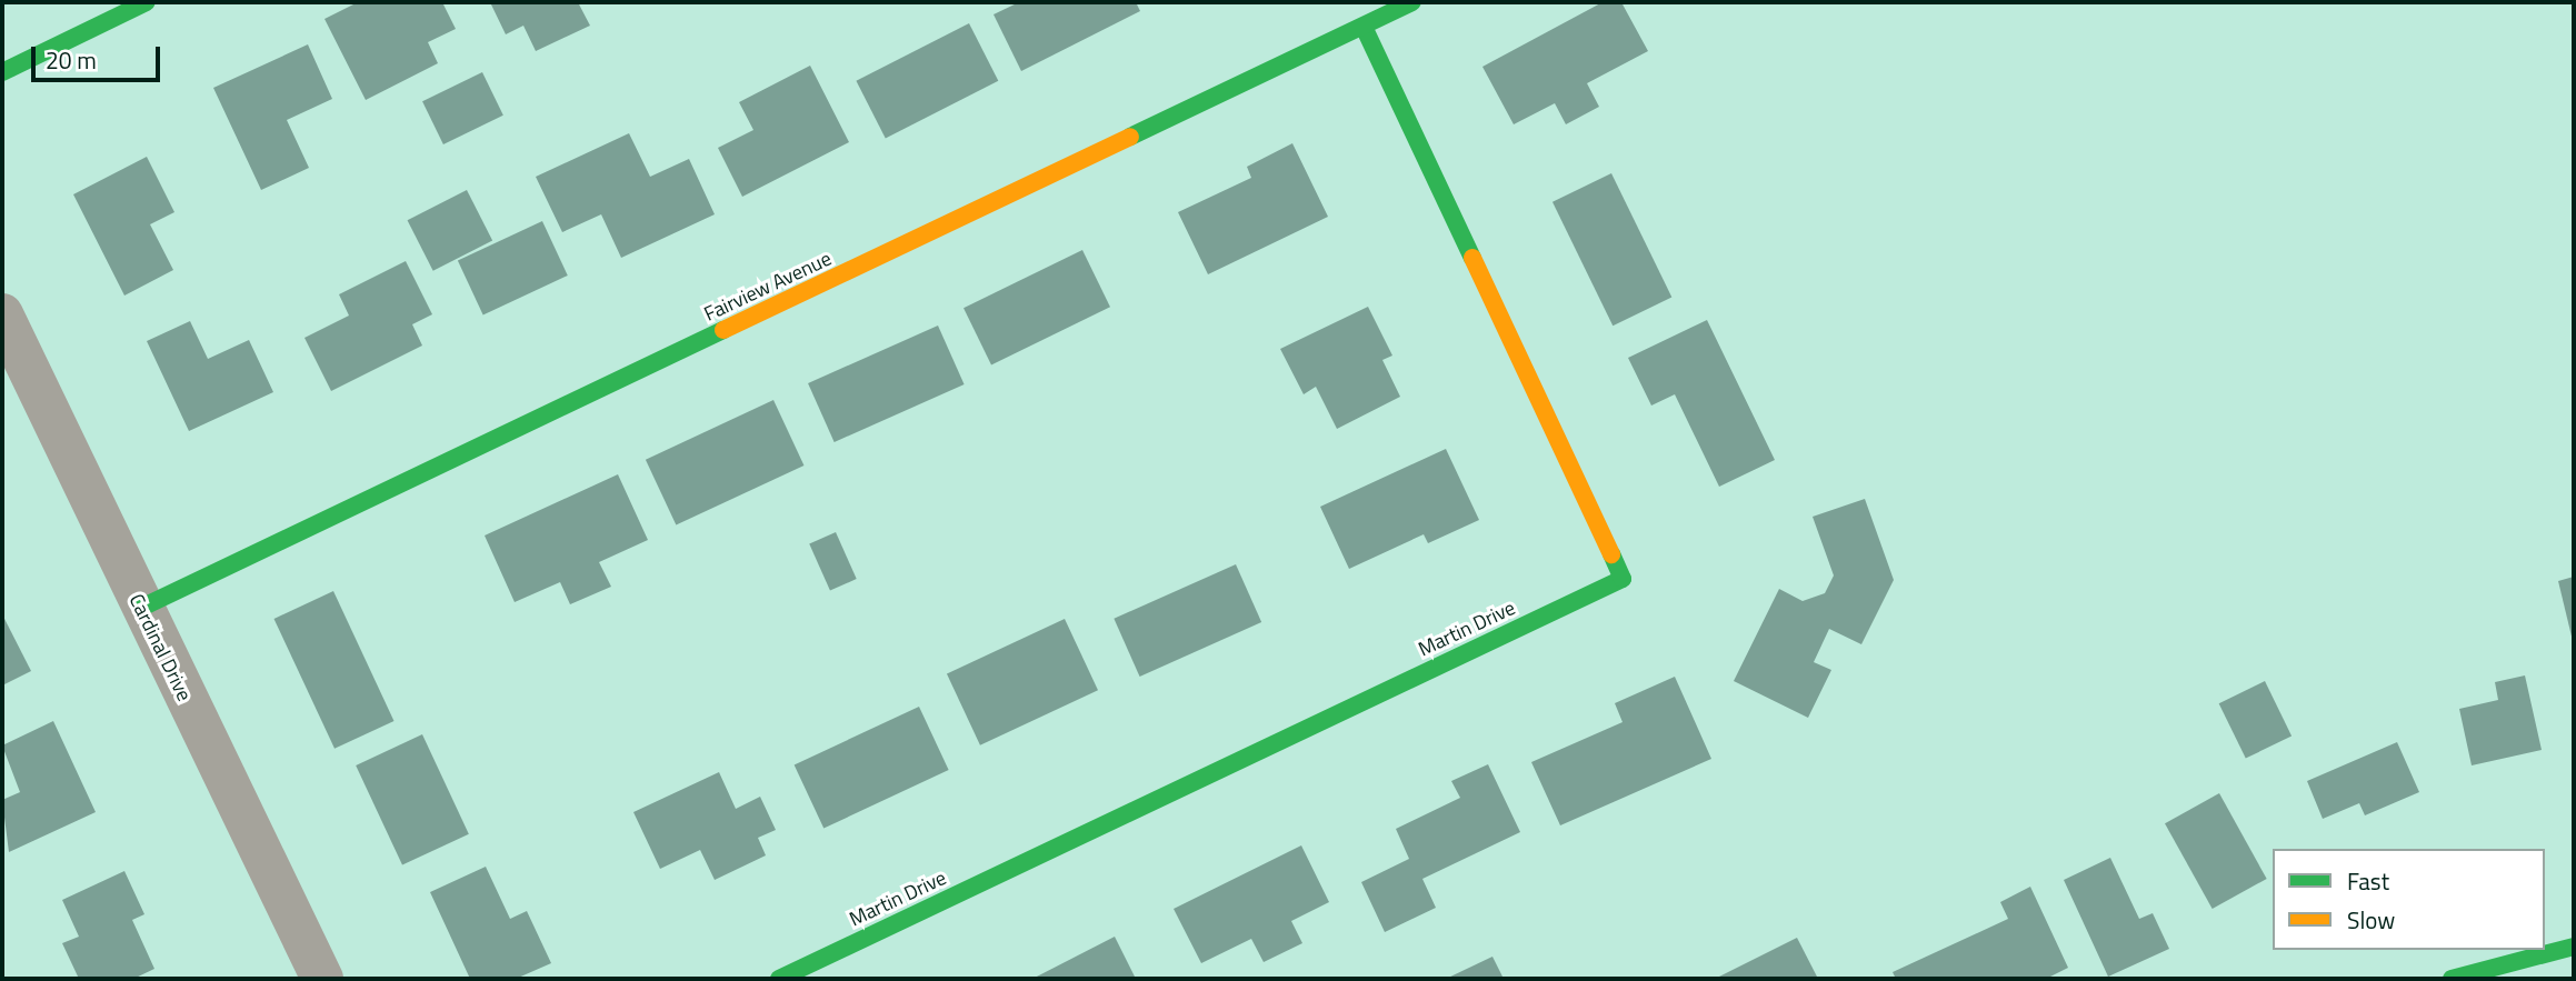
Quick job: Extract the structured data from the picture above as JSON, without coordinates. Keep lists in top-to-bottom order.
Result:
{
  "streets": {
    "street": ["Fairview Avenue", "Martin Drive", "Cardinal Drive"]
  },
  "crossings": [
    ["Fairview Avenue", "Martin Drive"],
    ["Fairview Avenue", "Cardinal Drive"]
  ],
  "legend": ["Fast", "Slow"],
  "scale_bar": "20 m"
}
